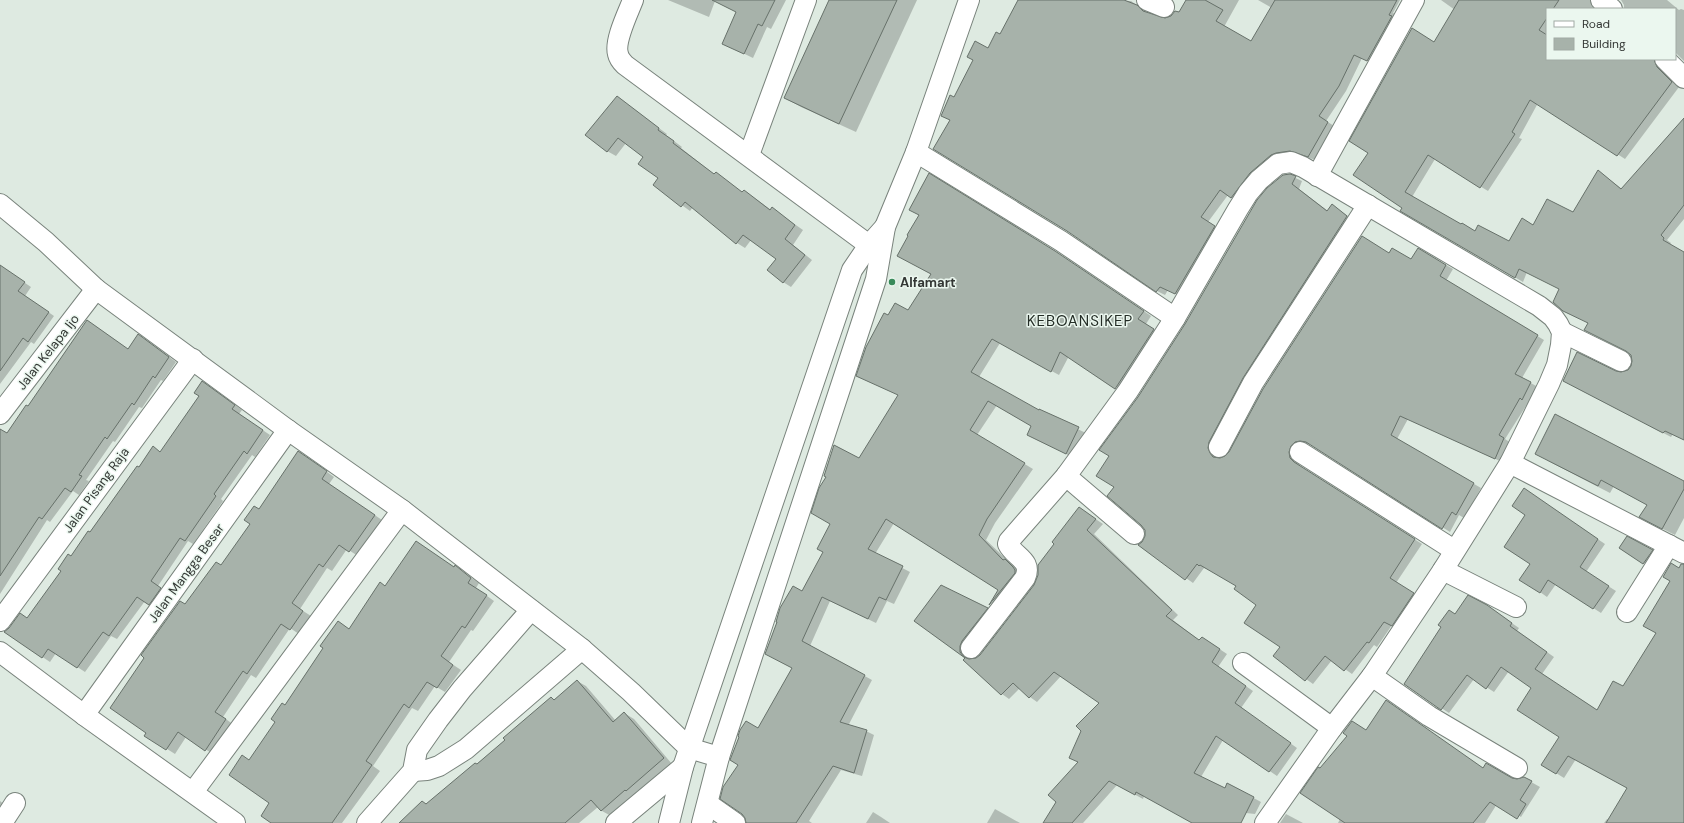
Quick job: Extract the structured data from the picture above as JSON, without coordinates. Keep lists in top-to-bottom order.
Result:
{
  "streets": {
    "street": ["Jalan Kelapa Ijo", "Jalan Pisang Raja", "Jalan Mangga Besar"]
  },
  "districts": ["KEBOANSIKEP"],
  "places": ["Alfamart"],
  "legend": ["Road", "Building"]
}
